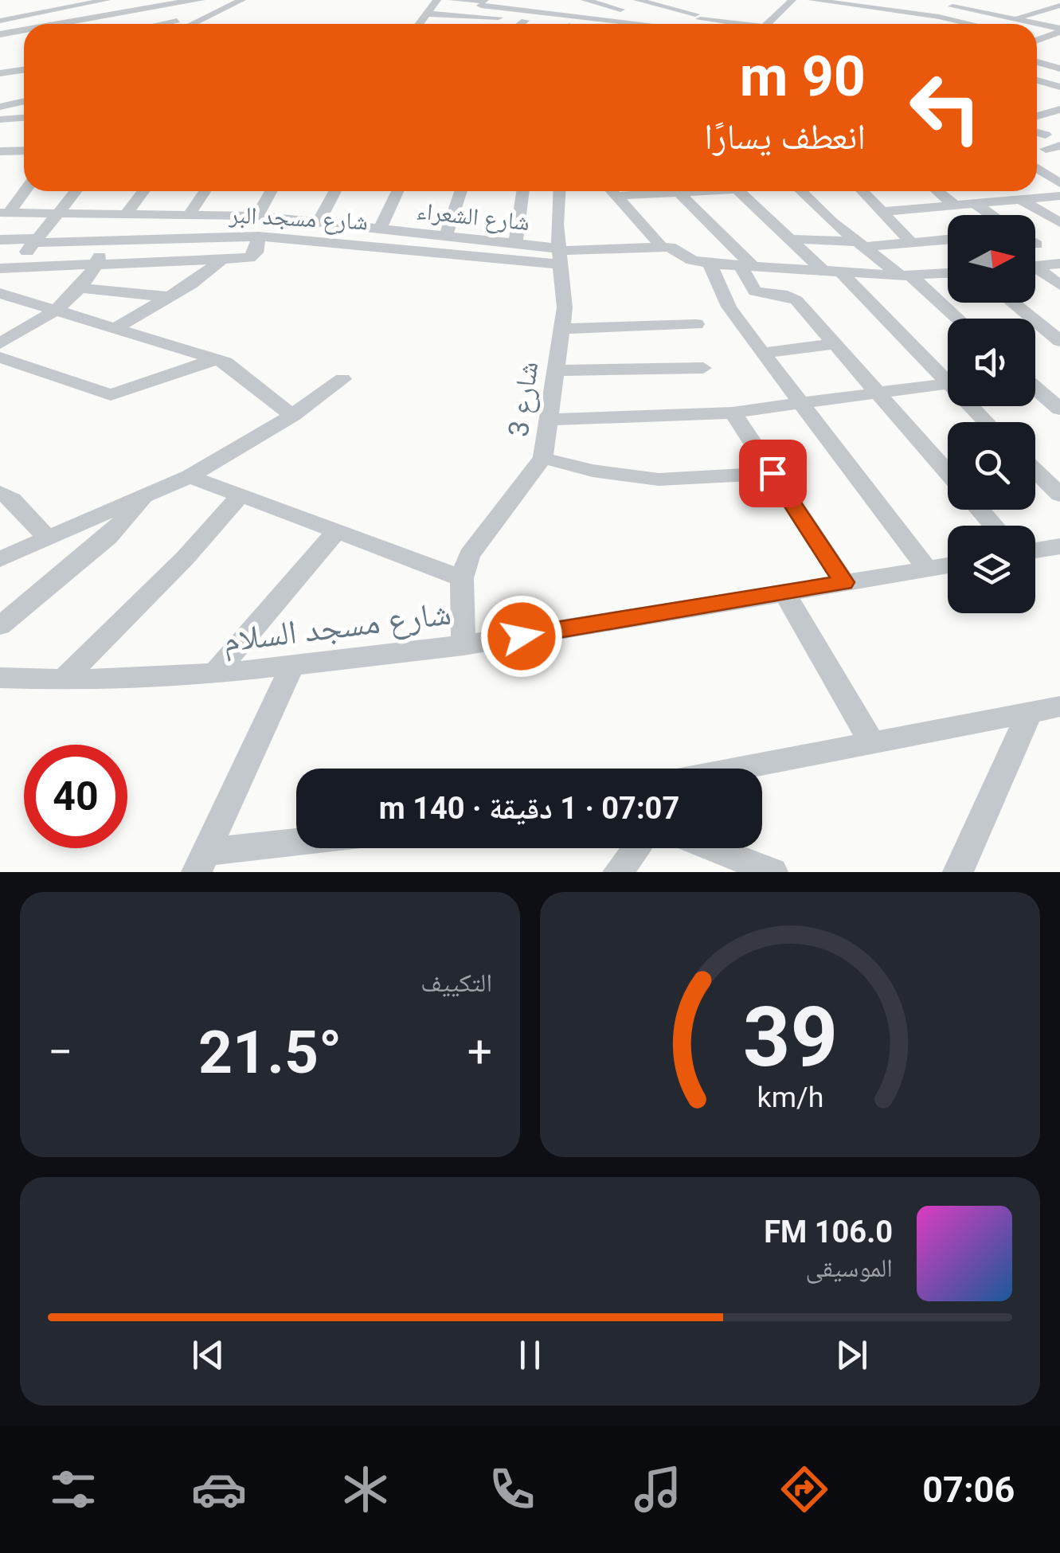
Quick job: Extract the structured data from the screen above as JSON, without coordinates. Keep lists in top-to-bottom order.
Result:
{
  "streets": {
    "street": [
      "شارع الشعراء",
      "شارع مسجد البر",
      "شارع 3",
      "شارع مسجد السلام"
    ]
  },
  "crossings": [
    ["شارع الشعراء", "شارع مسجد البر"],
    ["شارع الشعراء", "شارع 3"],
    ["شارع مسجد البر", "شارع 3"],
    ["شارع 3", "شارع مسجد السلام"]
  ],
  "north": "right",
  "page": {
    "turn": ["90 m", "انعطف يسارًا"],
    "limit": "40",
    "trip": "07:07 · 1 دقيقة · 140 m",
    "tile": "التكييف",
    "heat": ["−", "21.5°", "+"],
    "song": ["106.0 FM", "الموسيقى"],
    "tabs": "07:06",
    "gauge": ["39", "km/h"]
  }
}
